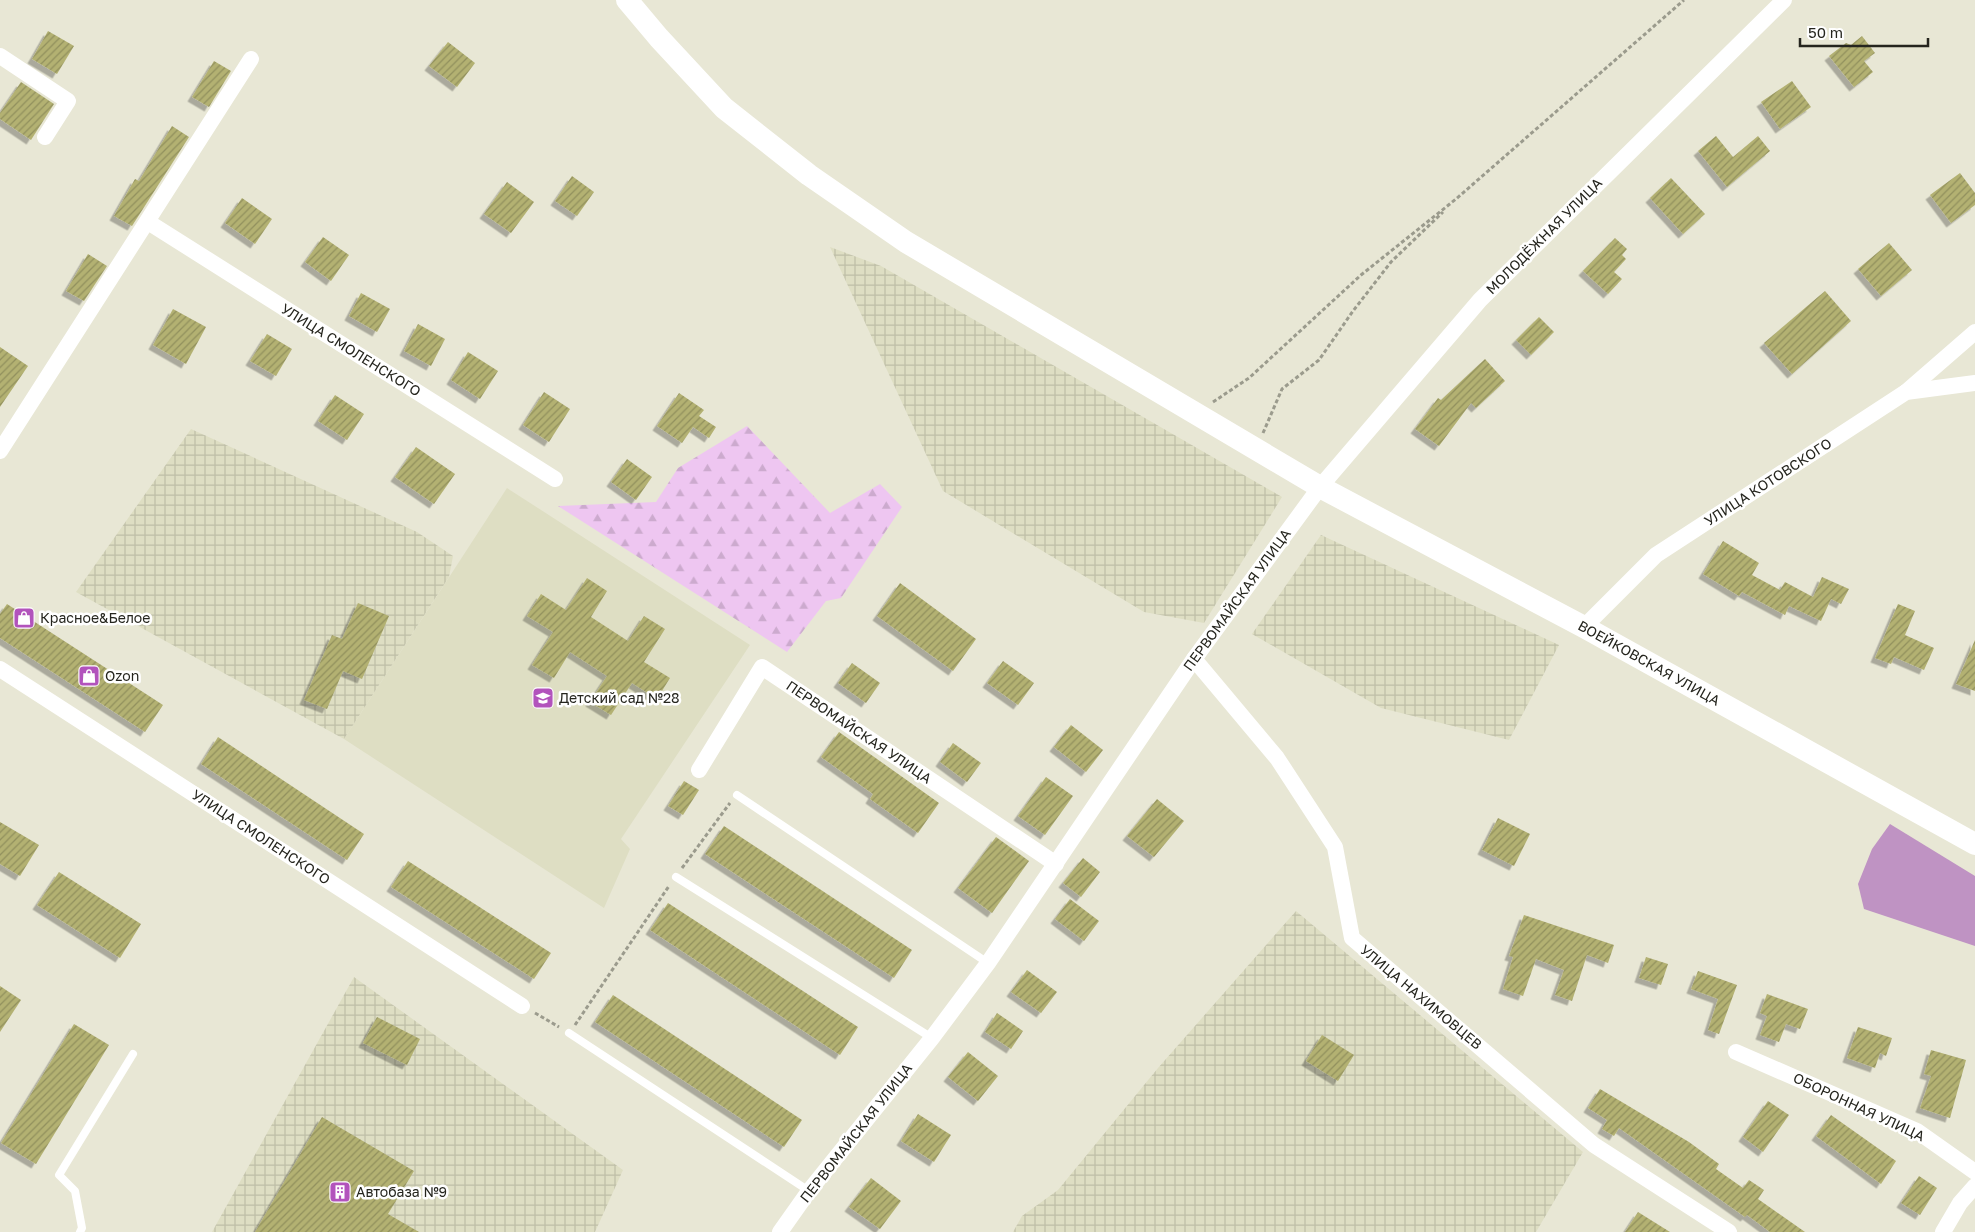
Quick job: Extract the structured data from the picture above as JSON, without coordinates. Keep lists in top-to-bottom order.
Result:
{
  "streets": {
    "main road": ["ВОЕЙКОВСКАЯ УЛИЦА"],
    "street": [
      "МОЛОДЁЖНАЯ УЛИЦА",
      "УЛИЦА СМОЛЕНСКОГО",
      "УЛИЦА КОТОВСКОГО",
      "ПЕРВОМАЙСКАЯ УЛИЦА",
      "УЛИЦА НАХИМОВЦЕВ",
      "ОБОРОННАЯ УЛИЦА"
    ]
  },
  "crossings": [
    ["МОЛОДЁЖНАЯ УЛИЦА", "ПЕРВОМАЙСКАЯ УЛИЦА"],
    ["МОЛОДЁЖНАЯ УЛИЦА", "ВОЕЙКОВСКАЯ УЛИЦА"],
    ["УЛИЦА КОТОВСКОГО", "ВОЕЙКОВСКАЯ УЛИЦА"],
    ["ПЕРВОМАЙСКАЯ УЛИЦА", "ВОЕЙКОВСКАЯ УЛИЦА"],
    ["ПЕРВОМАЙСКАЯ УЛИЦА", "УЛИЦА НАХИМОВЦЕВ"]
  ],
  "places": {
    "shop": ["Красное&Белое", "Ozon"],
    "school or university": ["Детский сад №28"],
    "building": ["Автобаза №9"]
  },
  "scale_bar": "50 m"
}
